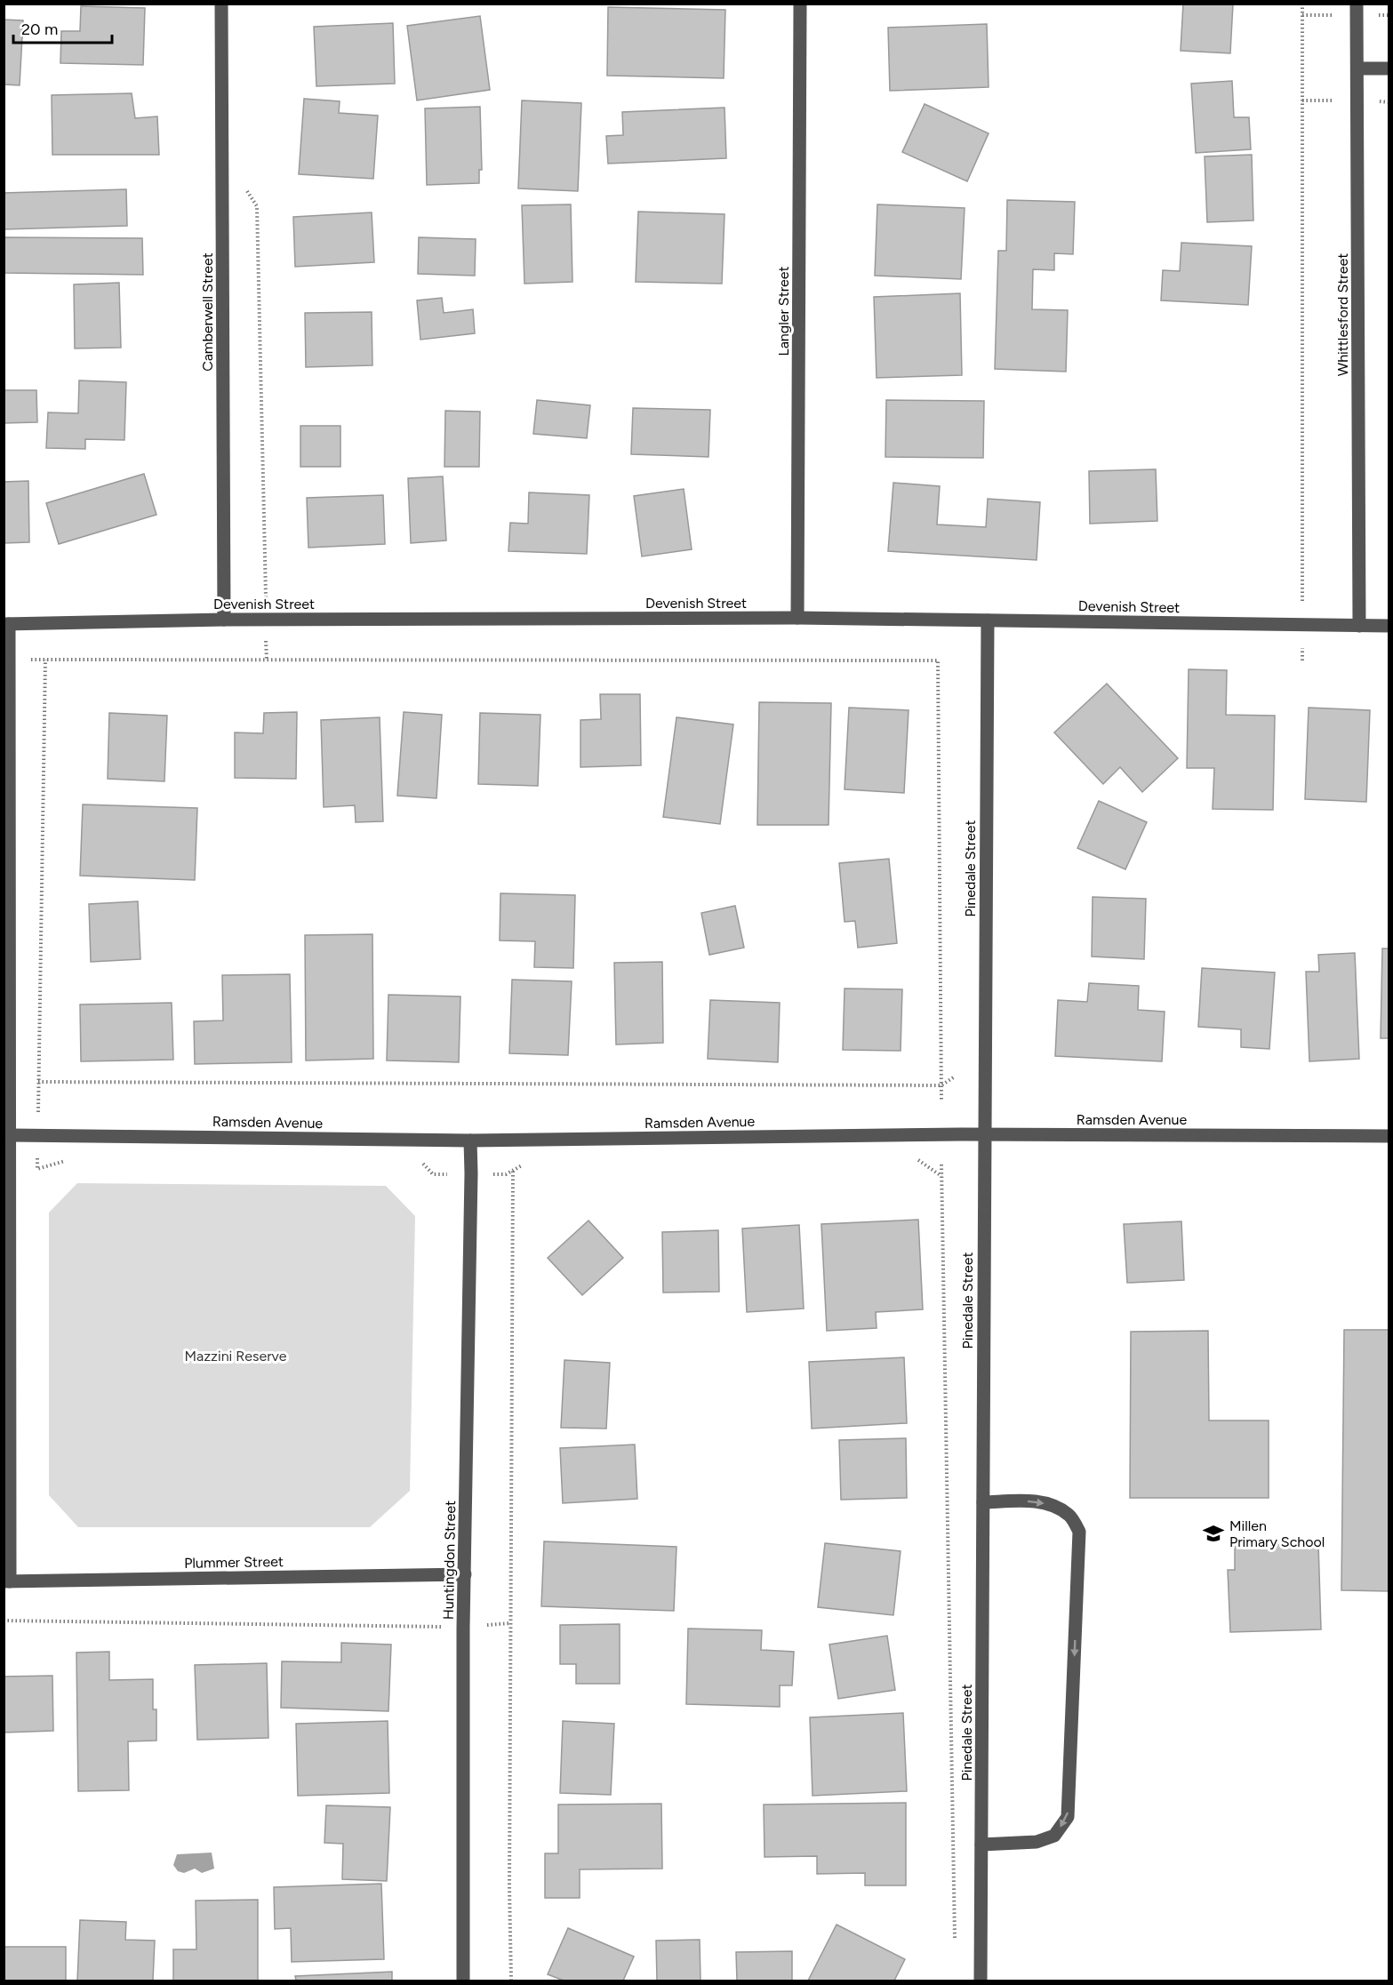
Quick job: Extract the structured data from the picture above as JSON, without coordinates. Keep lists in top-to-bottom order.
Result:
{
  "streets": {
    "street": [
      "Langler Street",
      "Camberwell Street",
      "Whittlesford Street",
      "Devenish Street",
      "Pinedale Street",
      "Ramsden Avenue",
      "Huntingdon Street",
      "Plummer Street"
    ]
  },
  "crossings": [
    ["Langler Street", "Devenish Street"],
    ["Camberwell Street", "Devenish Street"],
    ["Whittlesford Street", "Devenish Street"],
    ["Devenish Street", "Pinedale Street"],
    ["Pinedale Street", "Ramsden Avenue"],
    ["Ramsden Avenue", "Huntingdon Street"],
    ["Huntingdon Street", "Plummer Street"]
  ],
  "parks": ["Mazzini Reserve"],
  "places": {
    "school or university": ["Millen Primary School"]
  },
  "scale_bar": "20 m"
}
